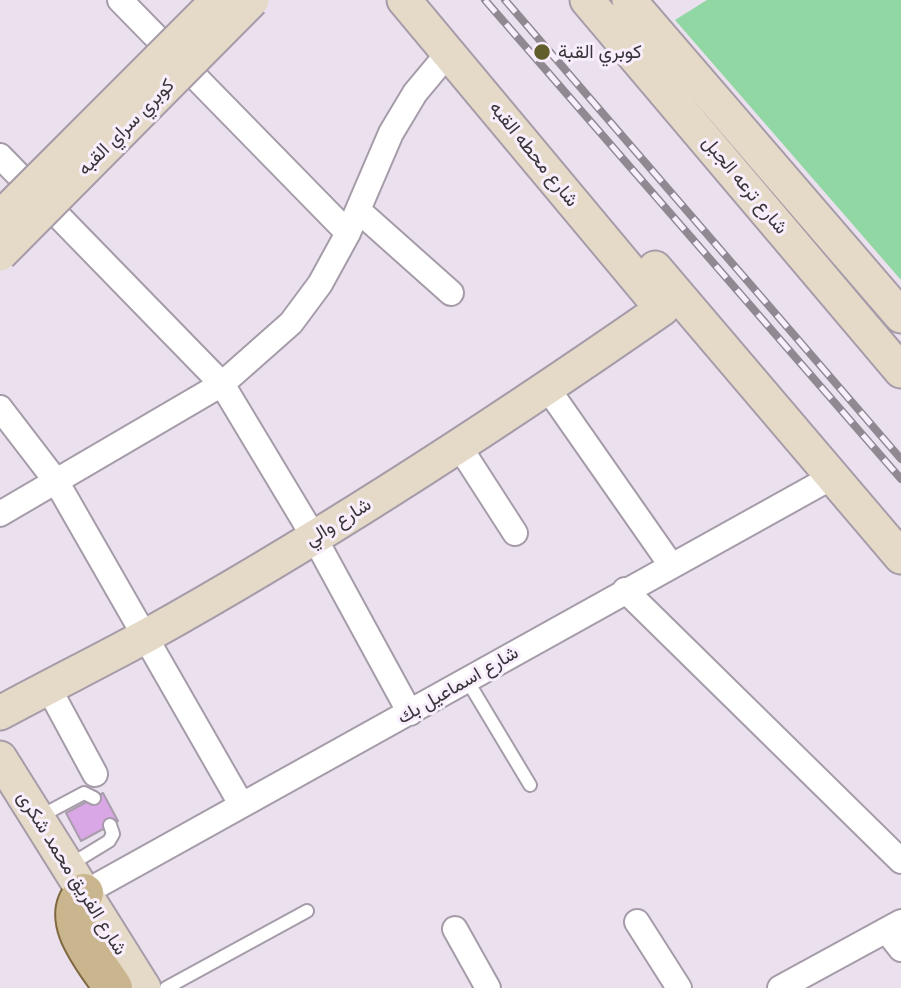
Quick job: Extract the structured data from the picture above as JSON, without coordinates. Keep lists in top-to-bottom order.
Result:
{
  "streets": {
    "main road": [
      "كوبري سراي القبه",
      "شارع محطه القبه",
      "شارع ترعه الجبل",
      "شارع والي",
      "شارع الفريق محمد شكرى"
    ],
    "street": ["شارع اسماعيل بك"]
  },
  "crossings": [
    ["شارع محطه القبه", "شارع والي"],
    ["شارع اسماعيل بك", "شارع الفريق محمد شكرى"]
  ],
  "places": ["كوبري القبة"]
}
